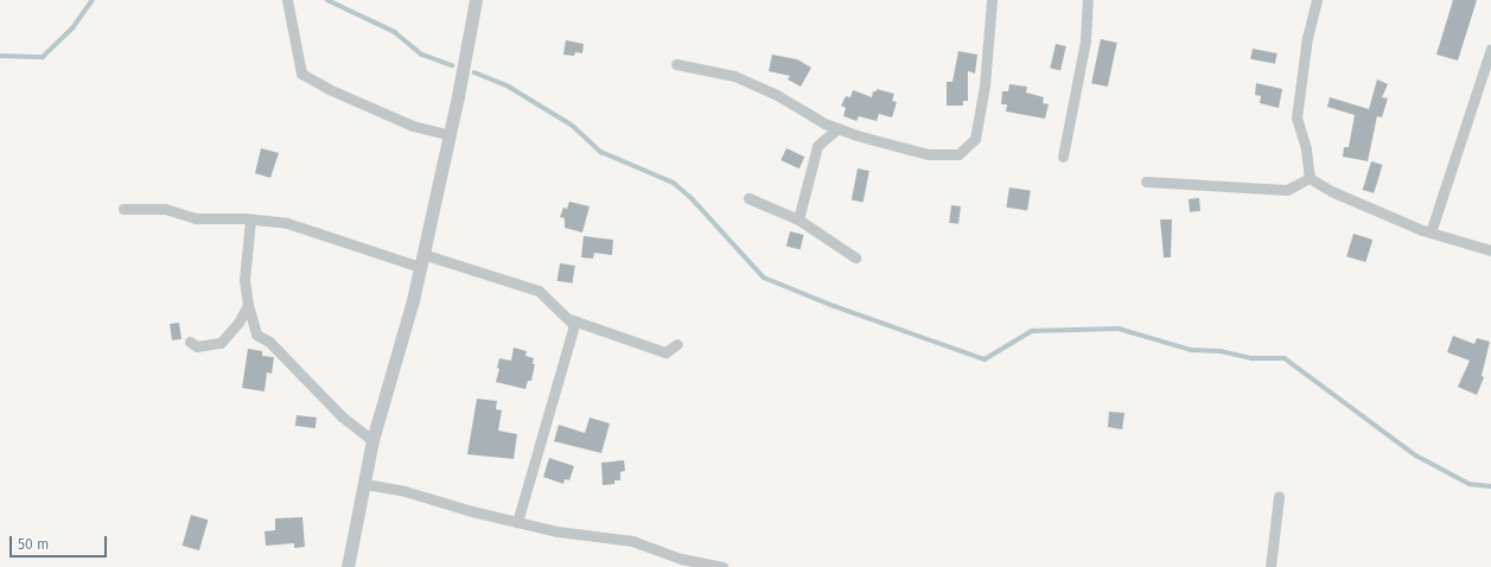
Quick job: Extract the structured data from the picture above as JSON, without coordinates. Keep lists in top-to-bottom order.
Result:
{
  "scale_bar": "50 m"
}
